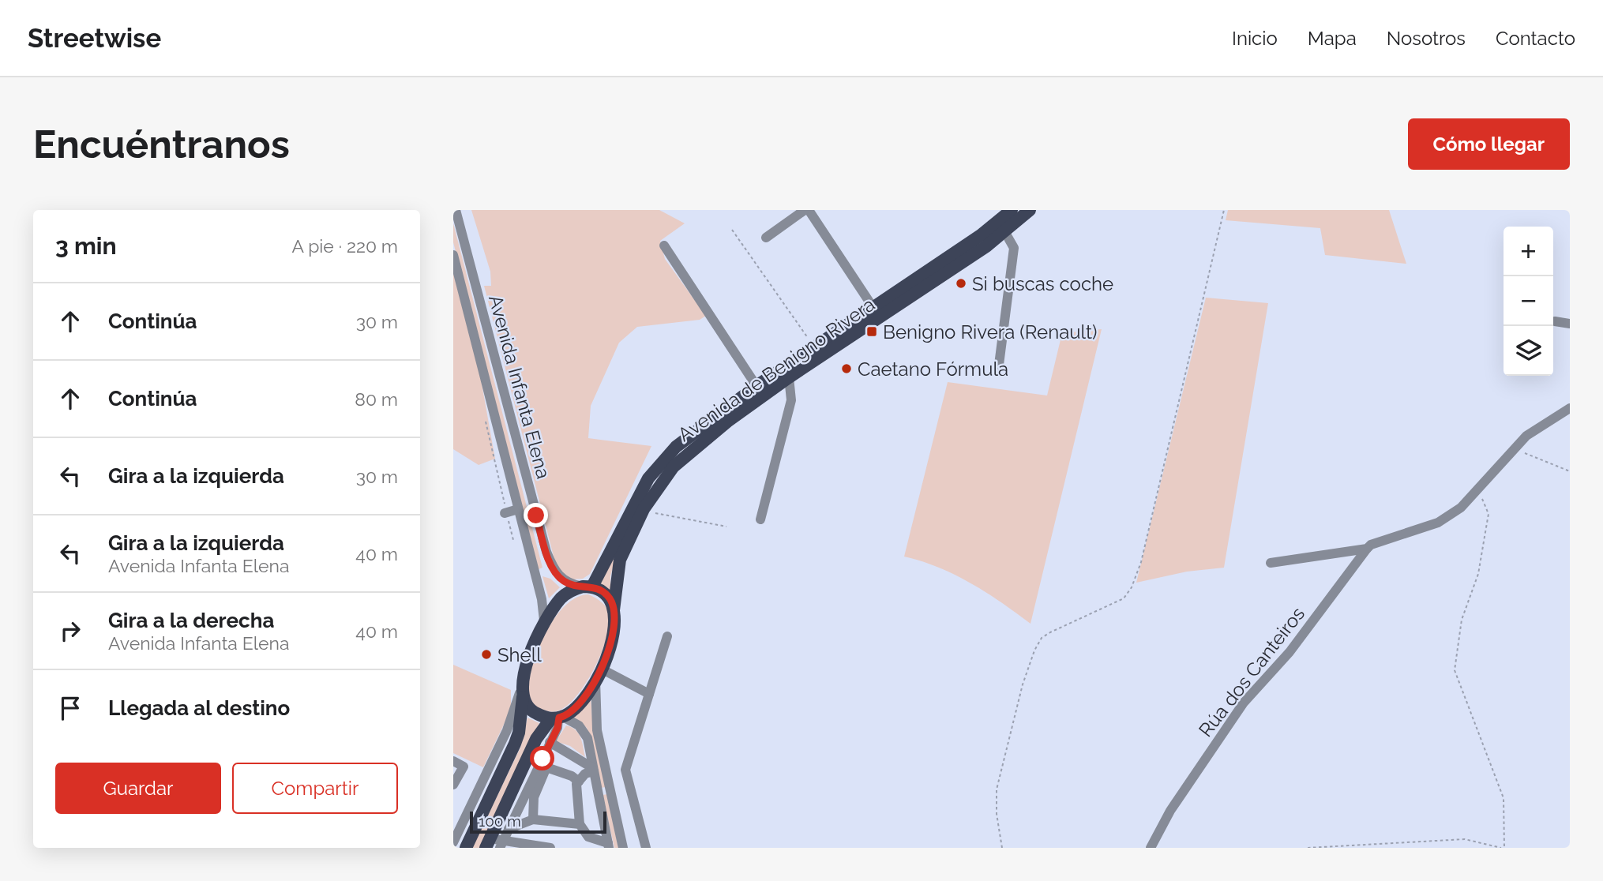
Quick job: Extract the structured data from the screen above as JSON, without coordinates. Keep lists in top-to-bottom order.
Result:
{
  "streets": {
    "main road": ["Avenida de Benigno Rivera"],
    "street": ["Avenida Infanta Elena", "Rúa dos Canteiros"]
  },
  "crossings": [
    ["Avenida de Benigno Rivera", "Avenida Infanta Elena"]
  ],
  "places": {
    "other": ["Si buscas coche", "Caetano Fórmula", "Shell"],
    "transit": ["Benigno Rivera (Renault)"]
  },
  "scale_bar": "100 m",
  "page": {
    "header": "Streetwise",
    "nav": [
      "Inicio",
      "Mapa",
      "Nosotros",
      "Contacto"
    ],
    "buttons": [
      "Cómo llegar",
      ["Guardar", "Compartir"]
    ],
    "title": "Encuéntranos",
    "heading": ["3 min", "A pie · 220 m"],
    "map_buttons": ["+", "−"],
    "list": [
      ["Continúa", "30 m"],
      ["Continúa", "80 m"],
      ["Gira a la izquierda", "30 m"],
      ["Gira a la izquierda", "Avenida Infanta Elena", "40 m"],
      ["Gira a la derecha", "Avenida Infanta Elena", "40 m"],
      "Llegada al destino"
    ],
    "scale": "100 m"
  }
}
